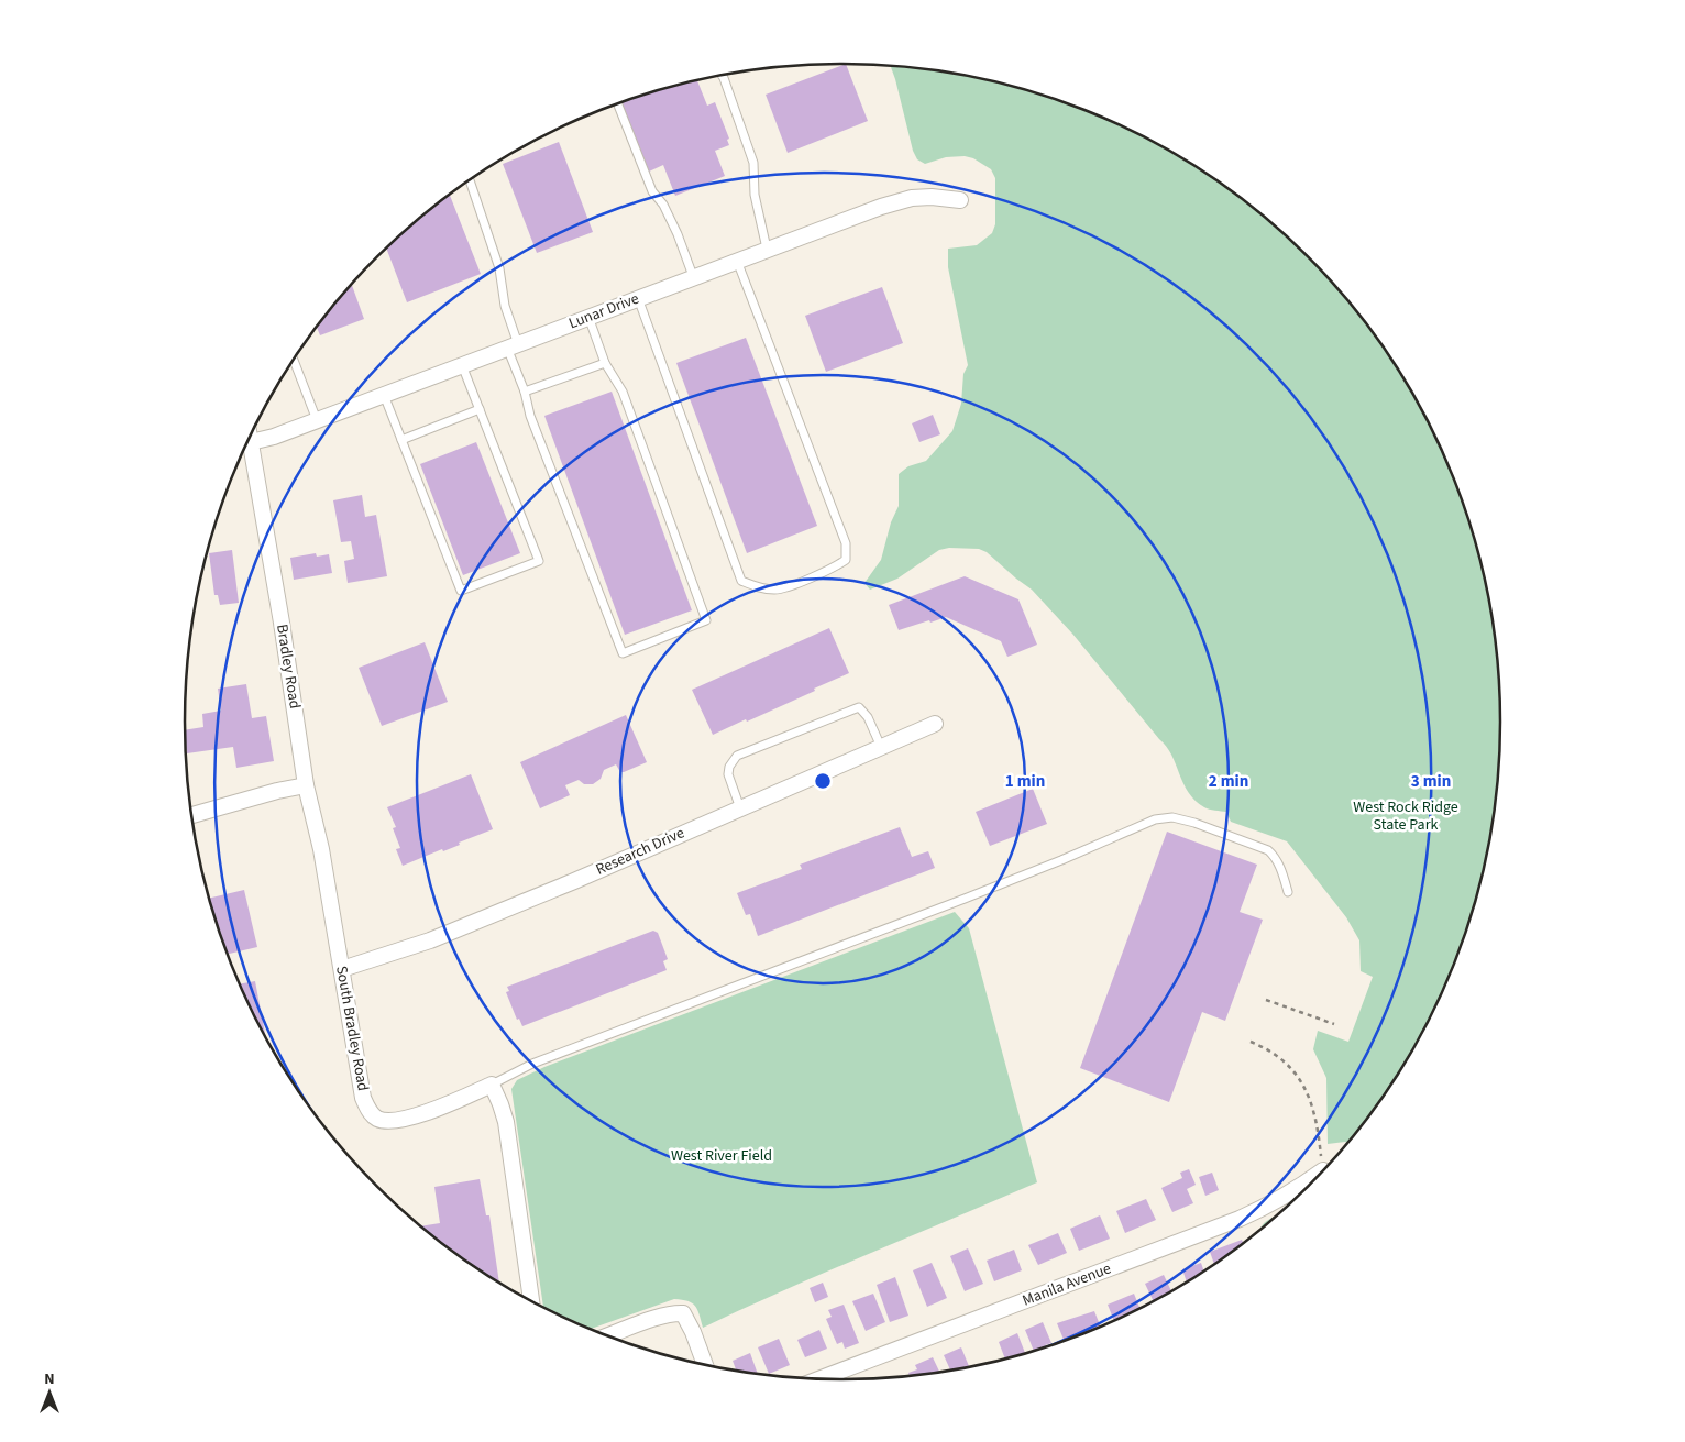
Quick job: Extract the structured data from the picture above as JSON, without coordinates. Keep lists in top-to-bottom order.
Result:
{
  "streets": {
    "street": [
      "Lunar Drive",
      "Bradley Road",
      "Research Drive",
      "South Bradley Road",
      "Manila Avenue"
    ]
  },
  "crossings": [
    ["Lunar Drive", "Bradley Road"],
    ["Bradley Road", "South Bradley Road"],
    ["Research Drive", "South Bradley Road"]
  ],
  "parks": ["West Rock Ridge State Park", "West River Field"],
  "north": "top",
  "rings": ["1 min", "2 min", "3 min"]
}
